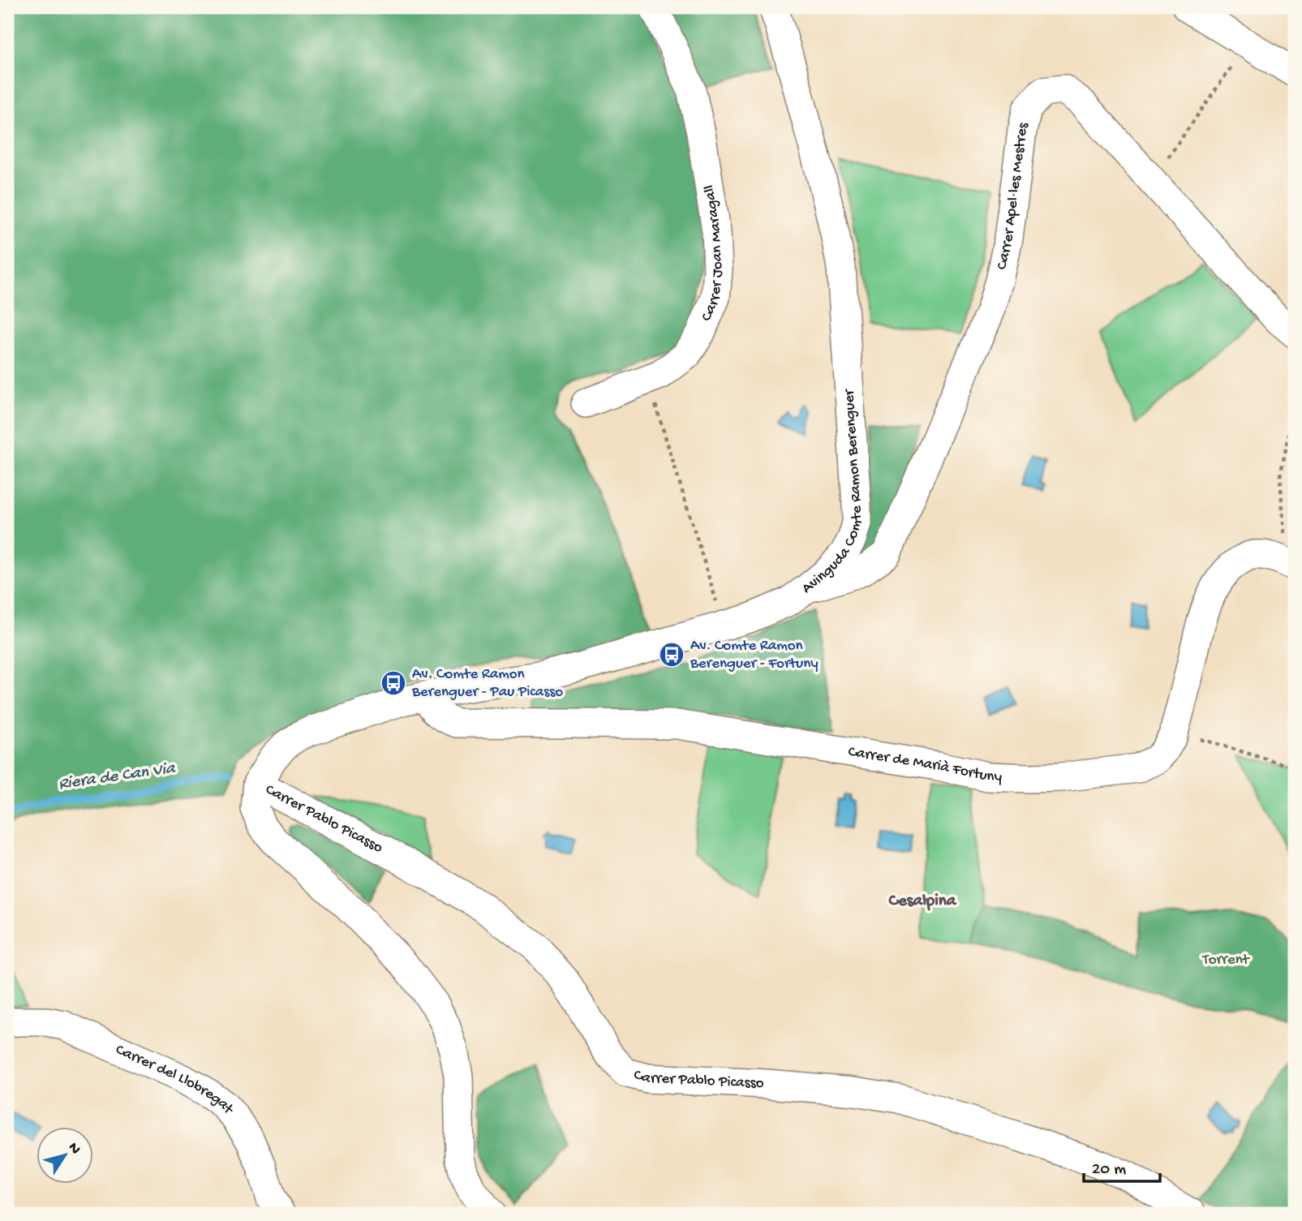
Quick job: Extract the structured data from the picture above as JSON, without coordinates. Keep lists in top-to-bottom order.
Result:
{
  "streets": {
    "street": [
      "Carrer Apel·les Mestres",
      "Carrer Joan Maragall",
      "Avinguda Comte Ramon Berenguer",
      "Carrer de Marià Fortuny",
      "Carrer Pablo Picasso",
      "Carrer del Llobregat"
    ]
  },
  "crossings": [
    ["Carrer Apel·les Mestres", "Avinguda Comte Ramon Berenguer"],
    ["Avinguda Comte Ramon Berenguer", "Carrer de Marià Fortuny"],
    ["Avinguda Comte Ramon Berenguer", "Carrer Pablo Picasso"]
  ],
  "districts": ["Cesalpina"],
  "water": ["Riera de Can Via"],
  "parks": ["Torrent"],
  "places": {
    "bus stop": ["Av. Comte Ramon Berenguer - Fortuny", "Av. Comte Ramon Berenguer - Pau Picasso"]
  },
  "scale_bar": "20 m",
  "north": "top right"
}
